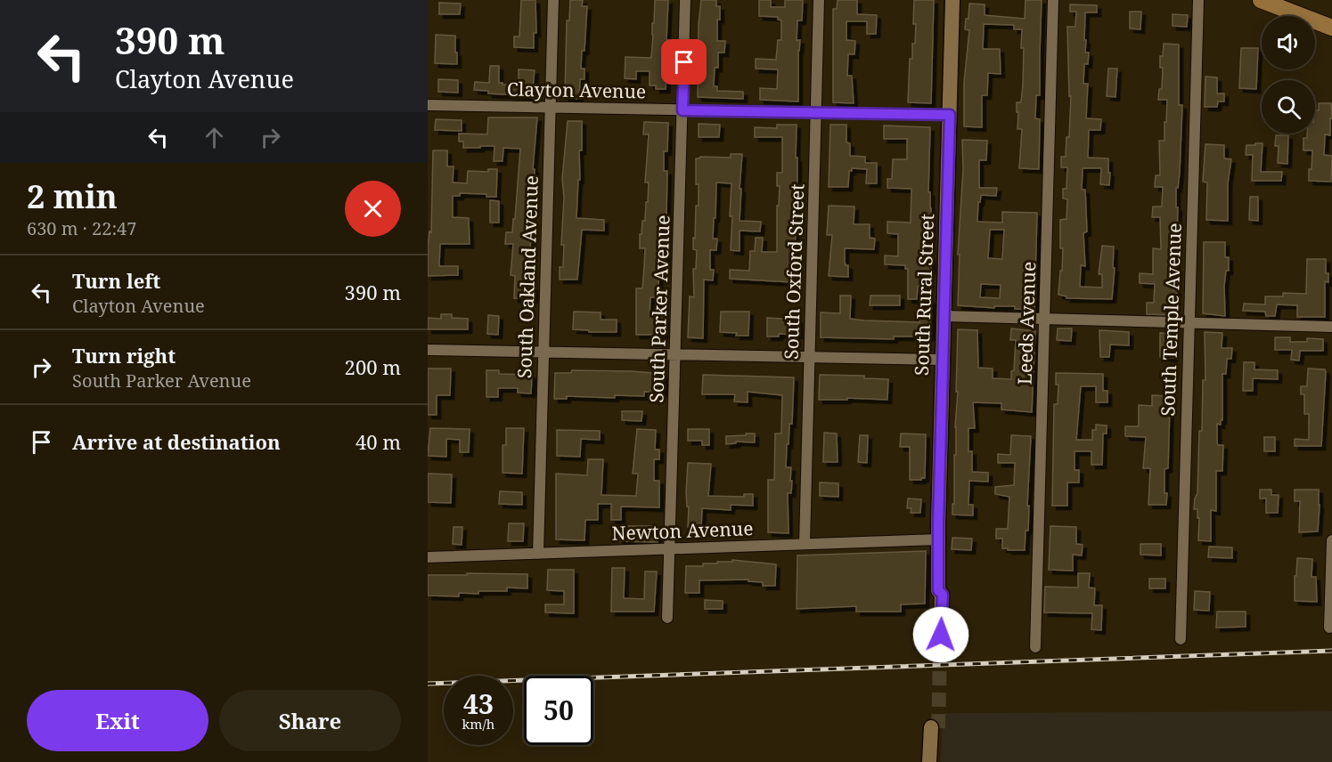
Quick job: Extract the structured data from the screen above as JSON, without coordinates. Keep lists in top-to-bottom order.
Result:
{
  "streets": {
    "main road": ["South Rural Street"],
    "street": [
      "Clayton Avenue",
      "South Oxford Street",
      "South Oakland Avenue",
      "South Parker Avenue",
      "South Temple Avenue",
      "Leeds Avenue",
      "Newton Avenue"
    ]
  },
  "crossings": [
    ["Clayton Avenue", "South Oxford Street"],
    ["Clayton Avenue", "South Oakland Avenue"],
    ["Clayton Avenue", "South Rural Street"],
    ["Clayton Avenue", "South Parker Avenue"],
    ["South Oxford Street", "Newton Avenue"],
    ["South Oakland Avenue", "Newton Avenue"],
    ["South Rural Street", "Newton Avenue"],
    ["South Parker Avenue", "Newton Avenue"]
  ],
  "page": {
    "turn": ["390 m", "Clayton Avenue"],
    "heading": ["2 min", "630 m · 22:47"],
    "list": [
      {
        "name": "Turn left",
        "note": "Clayton Avenue",
        "value": "390 m"
      },
      {
        "name": "Turn right",
        "note": "South Parker Avenue",
        "value": "200 m"
      },
      {
        "name": "Arrive at destination",
        "value": "40 m"
      }
    ],
    "speed": "43 km/h",
    "limit": "50",
    "buttons": ["Exit", "Share"]
  }
}
